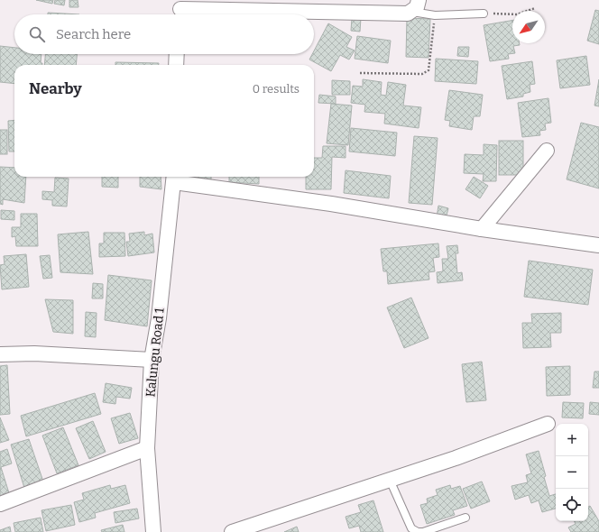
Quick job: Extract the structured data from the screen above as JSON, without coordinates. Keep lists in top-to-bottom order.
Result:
{
  "streets": {
    "street": ["Kalungu Road 1"]
  },
  "north": "bottom left",
  "page": {
    "search": "Search here",
    "heading": ["Nearby", "0 results"],
    "map_buttons": ["+", "−"]
  }
}
